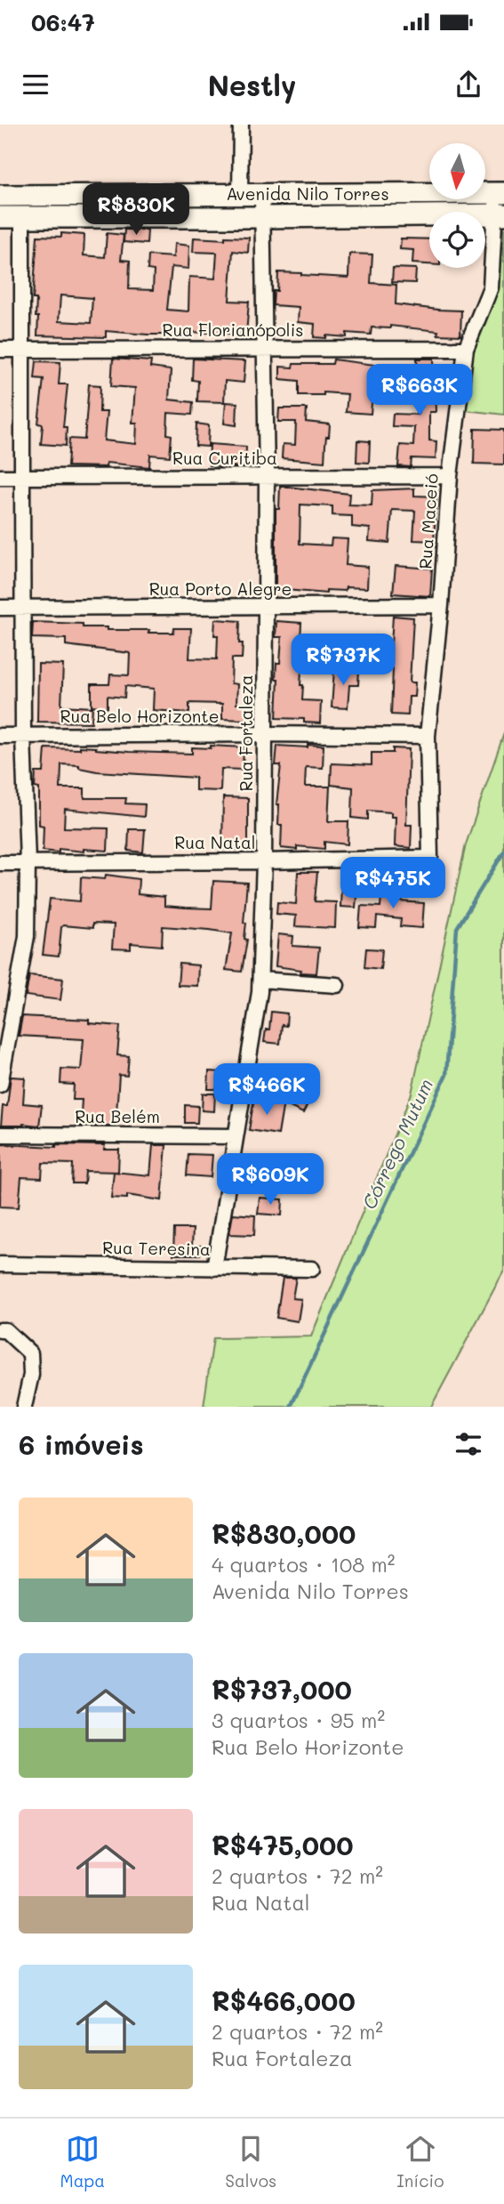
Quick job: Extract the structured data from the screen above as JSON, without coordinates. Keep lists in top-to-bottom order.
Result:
{
  "streets": {
    "main road": ["Avenida Nilo Torres"],
    "street": [
      "Rua Florianópolis",
      "Rua Curitiba",
      "Rua Maceió",
      "Rua Porto Alegre",
      "Rua Belo Horizonte",
      "Rua Fortaleza",
      "Rua Natal",
      "Rua Belém",
      "Rua Teresina"
    ]
  },
  "crossings": [
    ["Avenida Nilo Torres", "Rua Maceió"],
    ["Avenida Nilo Torres", "Rua Fortaleza"],
    ["Rua Florianópolis", "Rua Maceió"],
    ["Rua Florianópolis", "Rua Fortaleza"],
    ["Rua Curitiba", "Rua Maceió"],
    ["Rua Curitiba", "Rua Fortaleza"],
    ["Rua Maceió", "Rua Porto Alegre"],
    ["Rua Maceió", "Rua Belo Horizonte"],
    ["Rua Maceió", "Rua Natal"],
    ["Rua Porto Alegre", "Rua Fortaleza"],
    ["Rua Belo Horizonte", "Rua Fortaleza"],
    ["Rua Fortaleza", "Rua Natal"],
    ["Rua Fortaleza", "Rua Belém"],
    ["Rua Fortaleza", "Rua Teresina"]
  ],
  "water": ["Córrego Mutum"],
  "north": "bottom",
  "page": {
    "status": "06:47",
    "header": "Nestly",
    "price": [
      "R$830K",
      "R$663K",
      "R$737K",
      "R$475K",
      "R$466K",
      "R$609K"
    ],
    "heading": "6 imóveis",
    "list": [
      {
        "name": "R$830,000",
        "note": "4 quartos · 108 m² · Avenida Nilo Torres"
      },
      {
        "name": "R$737,000",
        "note": "3 quartos · 95 m² · Rua Belo Horizonte"
      },
      {
        "name": "R$475,000",
        "note": "2 quartos · 72 m² · Rua Natal"
      },
      {
        "name": "R$466,000",
        "note": "2 quartos · 72 m² · Rua Fortaleza"
      }
    ],
    "tabs": ["Mapa", "Salvos", "Início"]
  }
}
